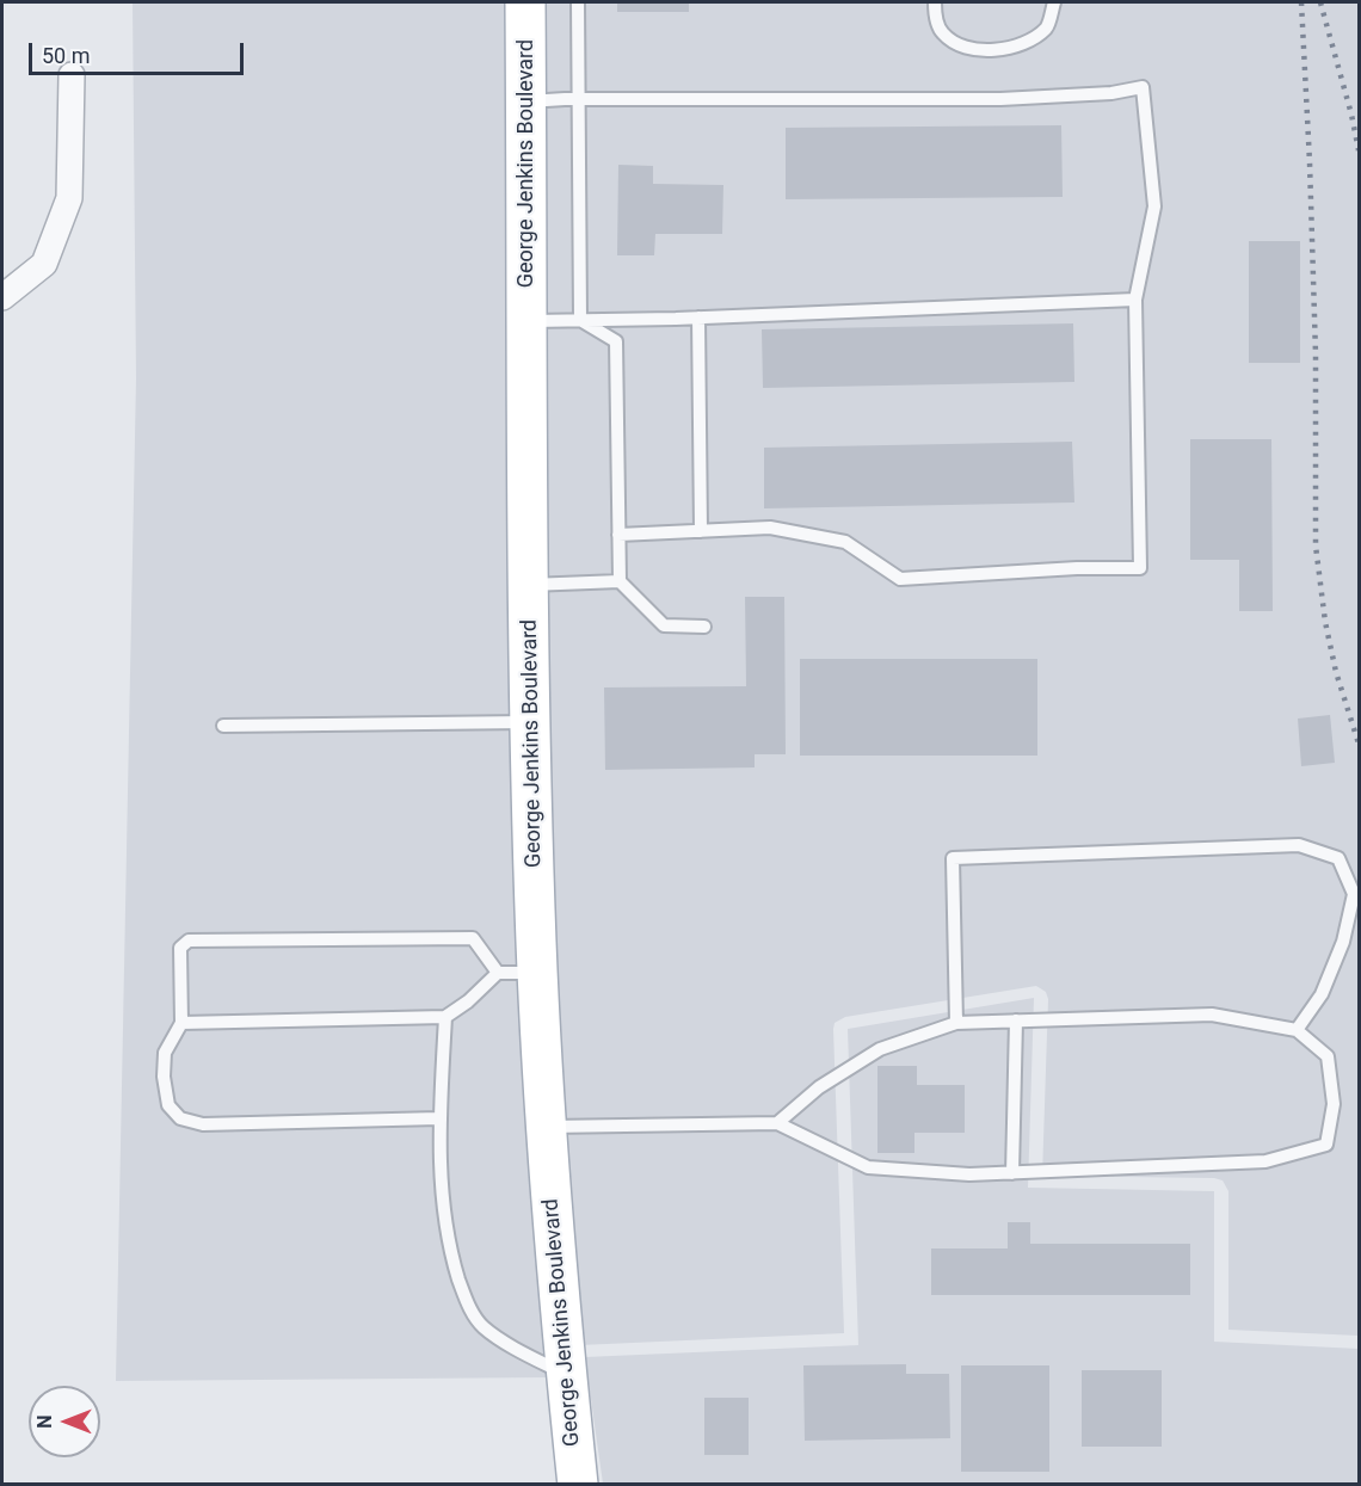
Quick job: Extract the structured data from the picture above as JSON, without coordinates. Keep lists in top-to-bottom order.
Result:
{
  "streets": {
    "main road": ["George Jenkins Boulevard"]
  },
  "scale_bar": "50 m",
  "north": "left"
}
